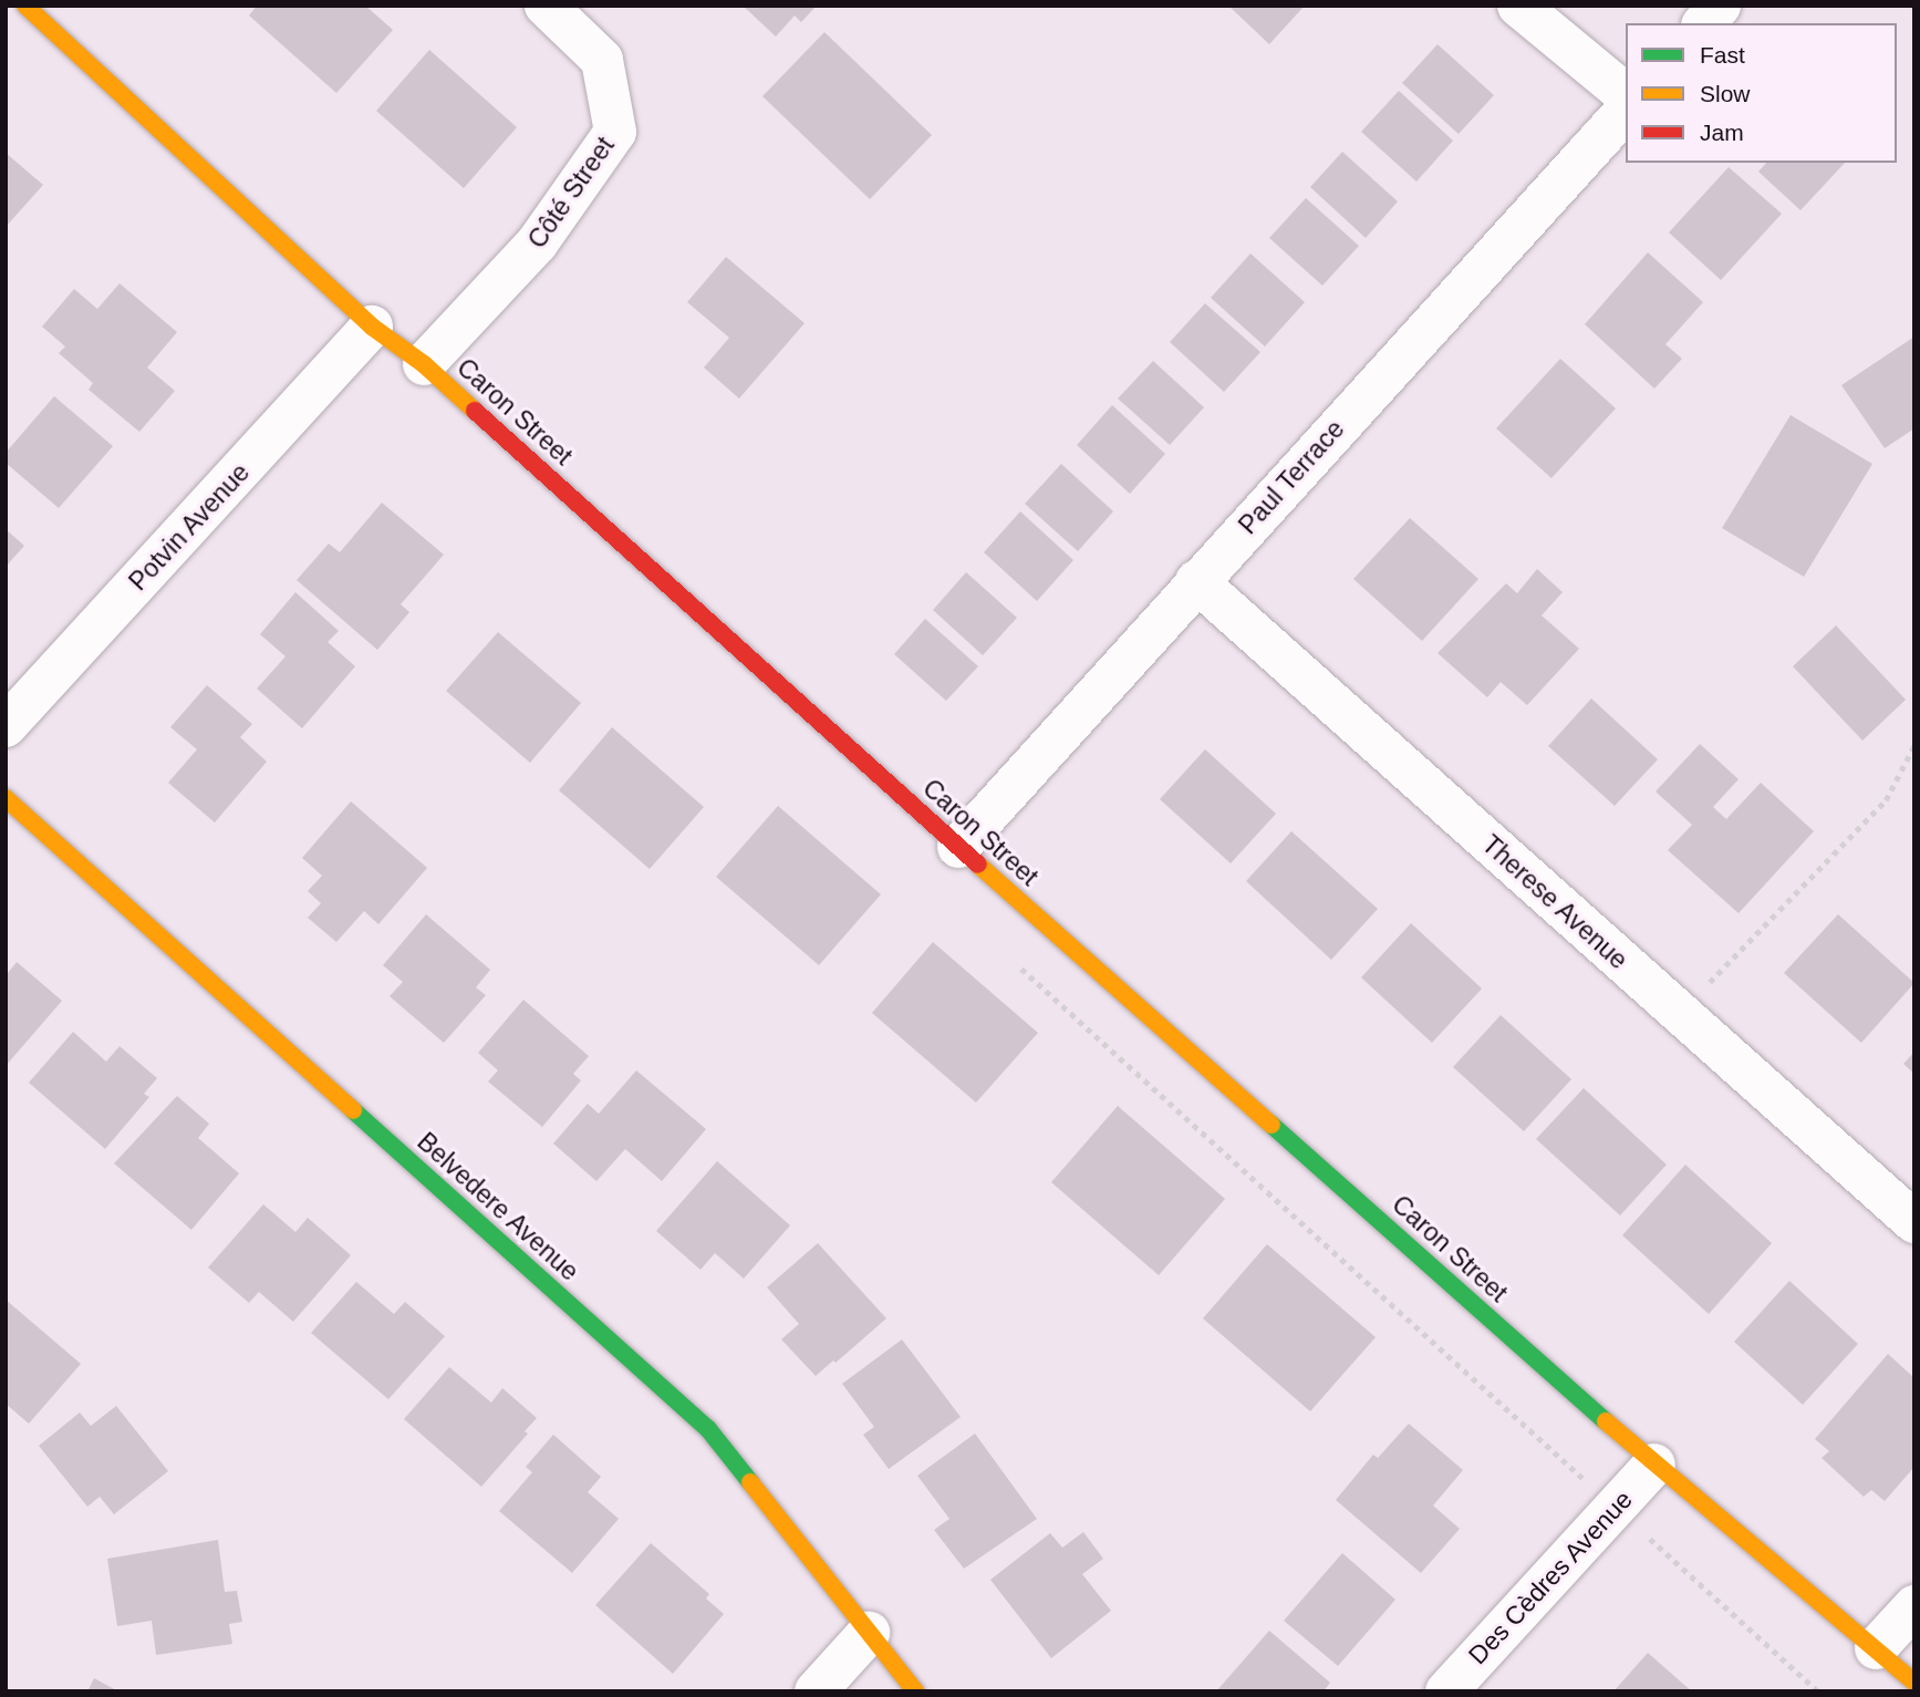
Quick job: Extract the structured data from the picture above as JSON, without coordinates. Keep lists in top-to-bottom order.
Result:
{
  "streets": {
    "street": [
      "Côté Street",
      "Caron Street",
      "Paul Terrace",
      "Potvin Avenue",
      "Therese Avenue",
      "Belvedere Avenue",
      "Des Cèdres Avenue"
    ]
  },
  "crossings": [
    ["Côté Street", "Caron Street"],
    ["Caron Street", "Paul Terrace"],
    ["Caron Street", "Potvin Avenue"],
    ["Caron Street", "Des Cèdres Avenue"],
    ["Paul Terrace", "Therese Avenue"]
  ],
  "legend": ["Fast", "Slow", "Jam"]
}
